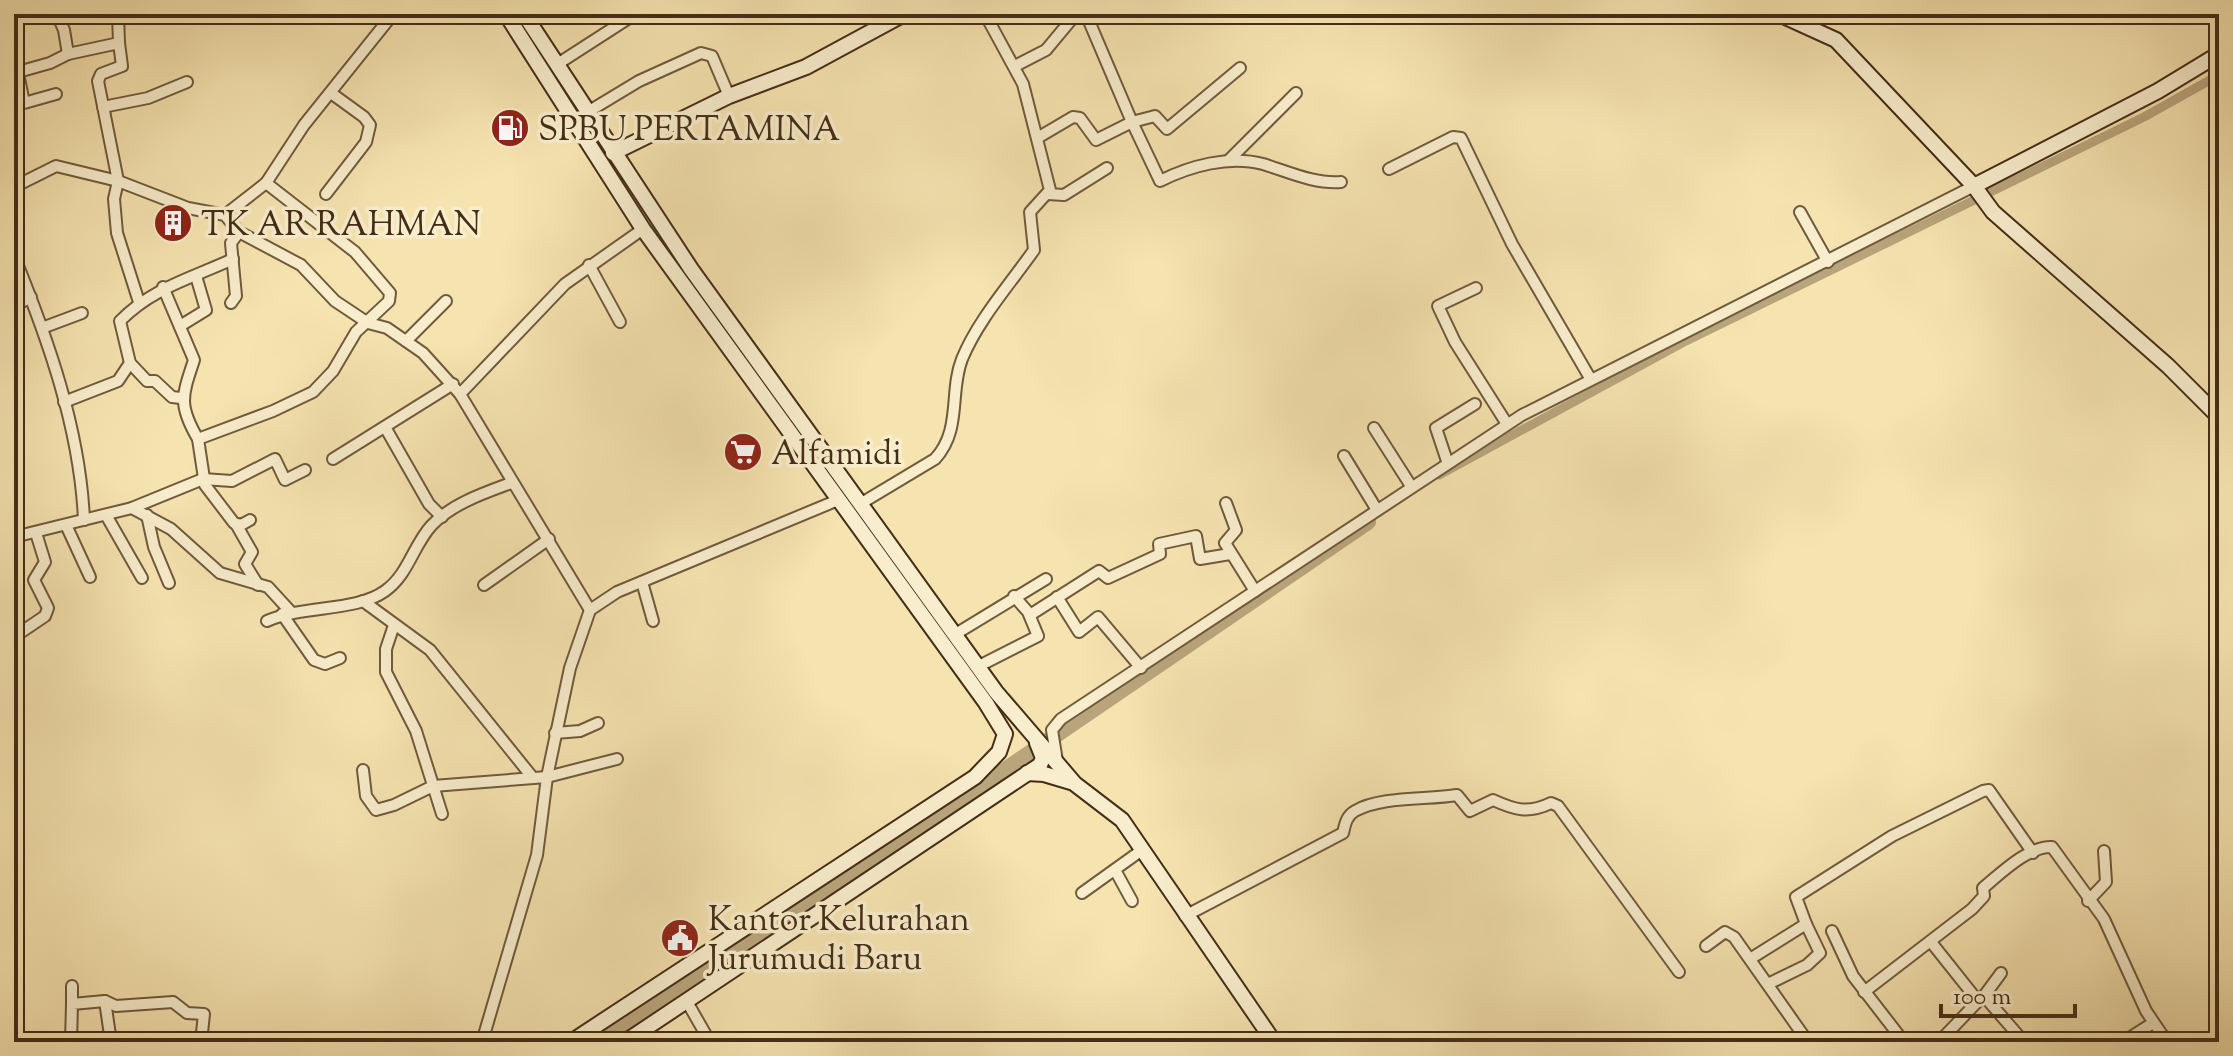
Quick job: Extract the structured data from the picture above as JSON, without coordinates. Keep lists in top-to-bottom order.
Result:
{
  "places": {
    "fuel station": ["SPBU PERTAMINA"],
    "building": ["TK AR RAHMAN"],
    "supermarket": ["Alfamidi"],
    "public building": ["Kantor Kelurahan Jurumudi Baru"]
  },
  "scale_bar": "100 m"
}
